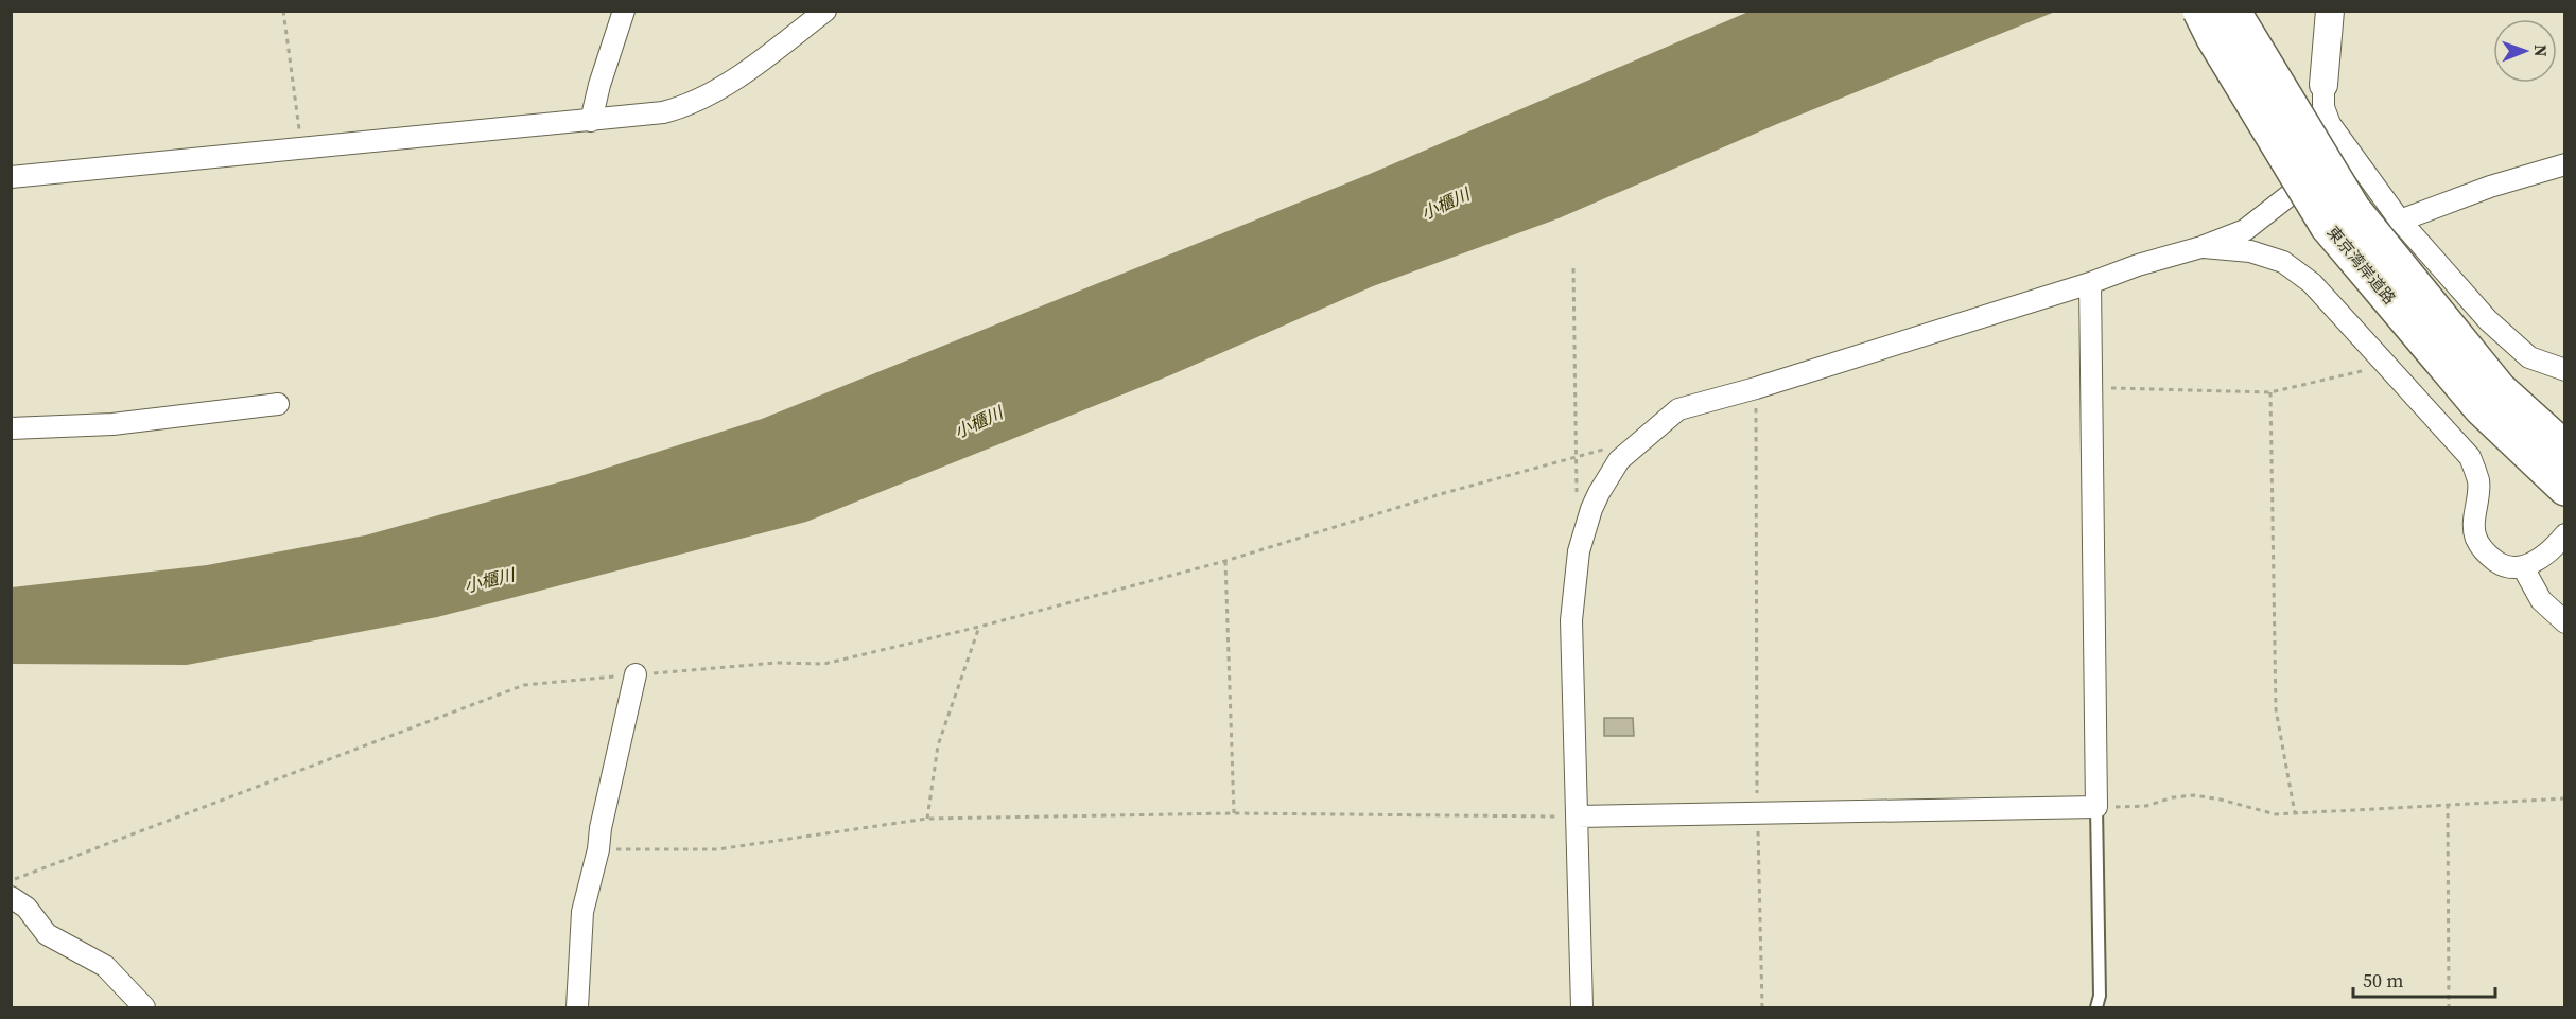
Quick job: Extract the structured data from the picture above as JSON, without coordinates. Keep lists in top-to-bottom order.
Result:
{
  "streets": {
    "highway": ["東京湾岸道路"]
  },
  "water": ["小櫃川"],
  "scale_bar": "50 m",
  "north": "right"
}
